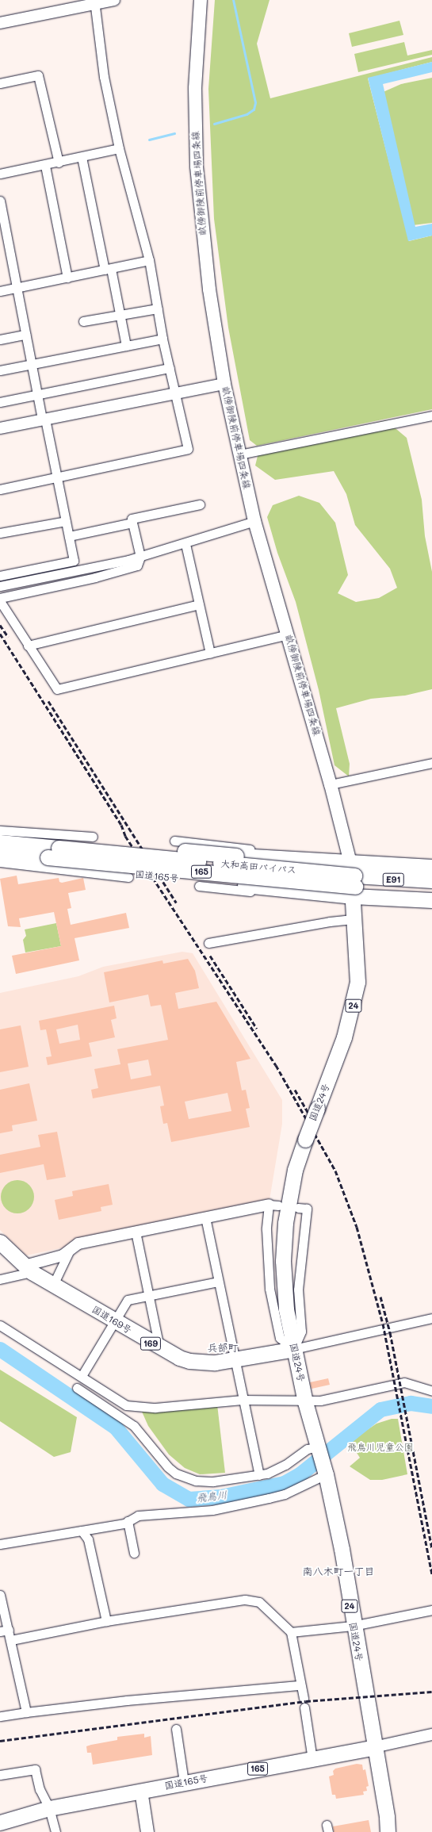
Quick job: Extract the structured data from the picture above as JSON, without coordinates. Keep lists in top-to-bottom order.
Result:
{
  "streets": {
    "highway": [
      "大和高田バイパス",
      "165",
      "国道165号",
      "E91",
      "24",
      "国道24号",
      "国道169号",
      "169"
    ],
    "main road": ["畝傍御陵前停車場四条線"]
  },
  "crossings": [
    ["畝傍御陵前停車場四条線", "大和高田バイパス"],
    ["畝傍御陵前停車場四条線", "国道165号"],
    ["畝傍御陵前停車場四条線", "国道24号"],
    ["大和高田バイパス", "国道165号"],
    ["大和高田バイパス", "国道24号"],
    ["国道165号", "国道24号"],
    ["国道24号", "国道169号"]
  ],
  "districts": ["兵部町", "南八木町一丁目"],
  "water": ["飛鳥川"],
  "parks": ["飛鳥川児童公園"]
}
